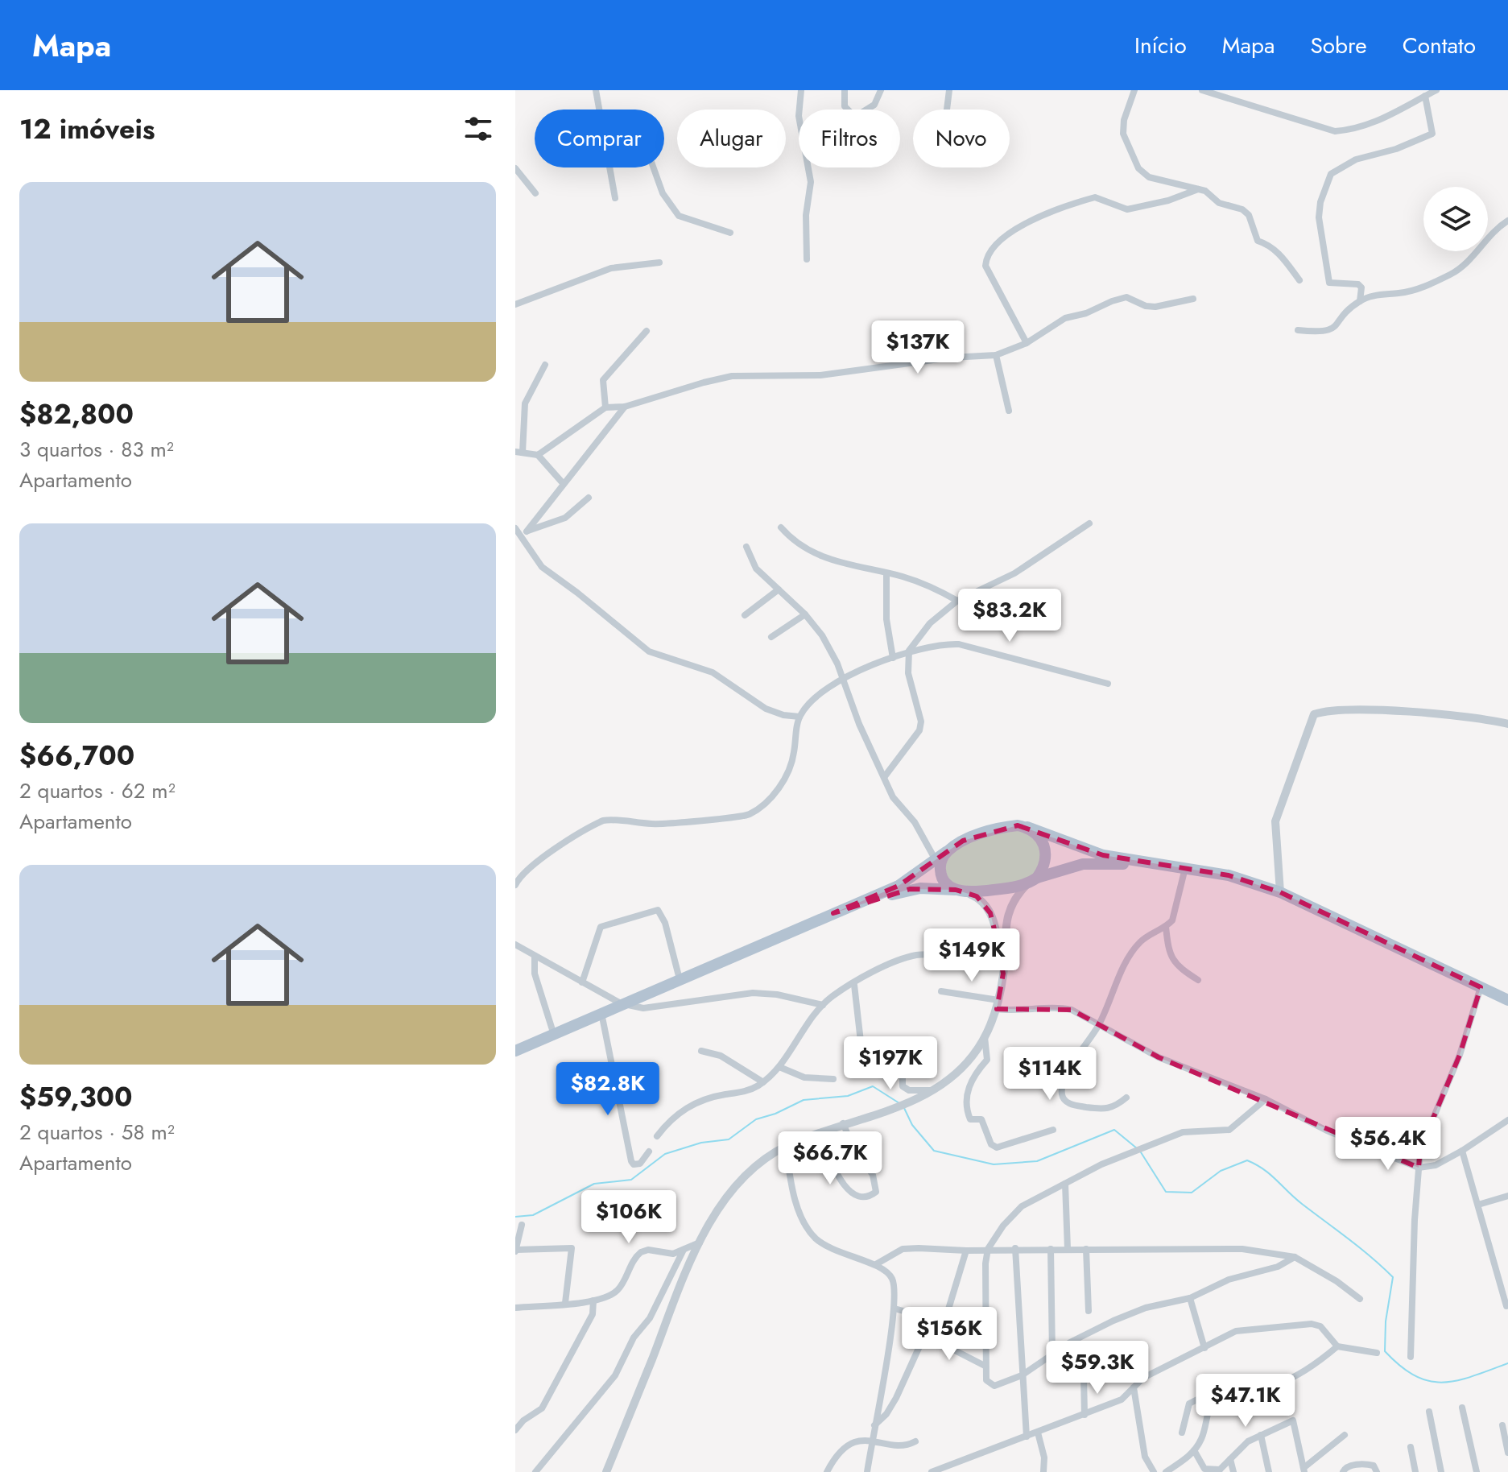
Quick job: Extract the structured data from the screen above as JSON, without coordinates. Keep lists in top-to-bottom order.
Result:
{
  "page": {
    "header": "Mapa",
    "nav": [
      "Início",
      "Mapa",
      "Sobre",
      "Contato"
    ],
    "heading": "12 imóveis",
    "chip": [
      "Comprar",
      "Alugar",
      "Filtros",
      "Novo"
    ],
    "list": [
      {
        "name": "$82,800",
        "note": "3 quartos · 83 m² · Apartamento"
      },
      {
        "name": "$66,700",
        "note": "2 quartos · 62 m² · Apartamento"
      },
      {
        "name": "$59,300",
        "note": "2 quartos · 58 m² · Apartamento"
      }
    ],
    "price": [
      "$137K",
      "$83.2K",
      "$149K",
      "$197K",
      "$114K",
      "$82.8K",
      "$56.4K",
      "$66.7K",
      "$106K",
      "$156K",
      "$59.3K",
      "$47.1K"
    ]
  }
}
